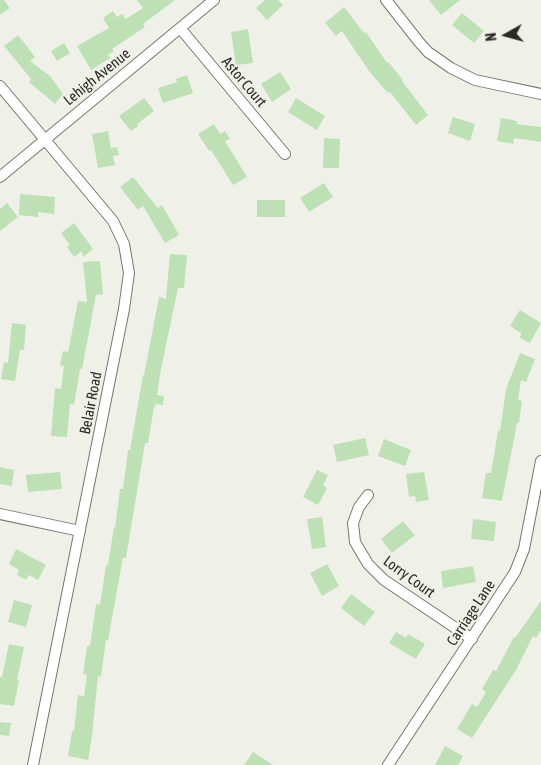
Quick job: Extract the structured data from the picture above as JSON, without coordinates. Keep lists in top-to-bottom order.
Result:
{
  "streets": {
    "street": [
      "Lehigh Avenue",
      "Astor Court",
      "Belair Road",
      "Lorry Court",
      "Carriage Lane"
    ]
  },
  "crossings": [
    ["Lehigh Avenue", "Astor Court"],
    ["Lehigh Avenue", "Belair Road"],
    ["Lorry Court", "Carriage Lane"]
  ],
  "north": "left"
}
